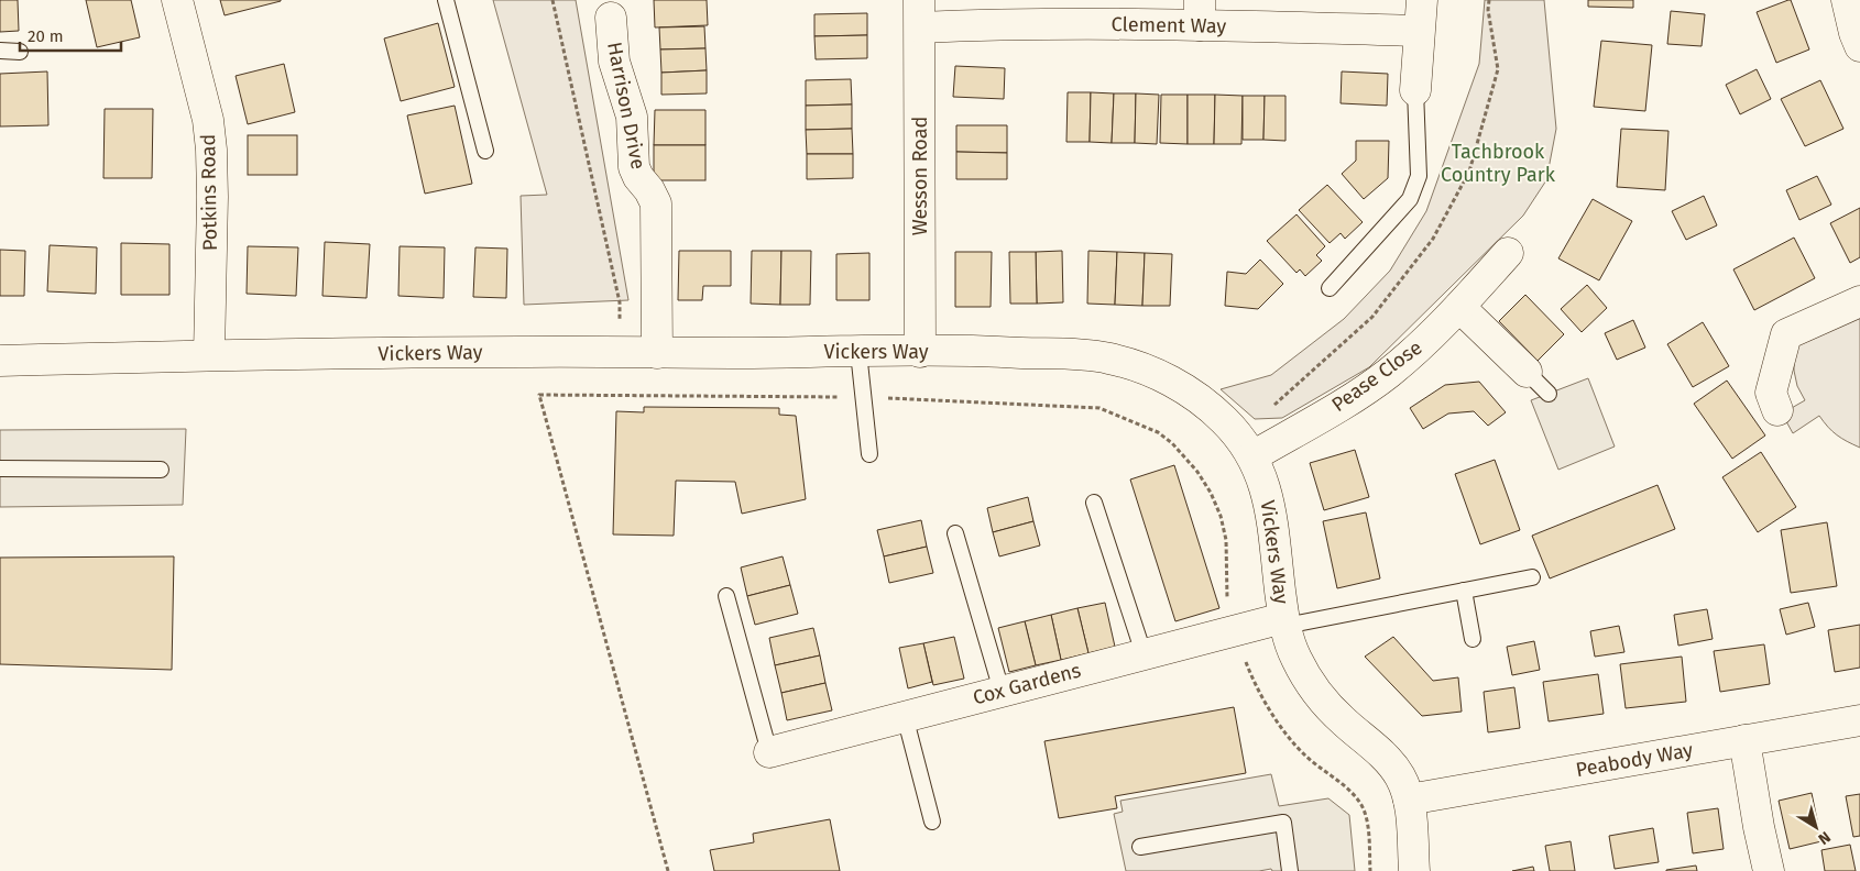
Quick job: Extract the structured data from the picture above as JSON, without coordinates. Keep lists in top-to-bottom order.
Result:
{
  "streets": {
    "street": [
      "Clement Way",
      "Harrison Drive",
      "Wesson Road",
      "Potkins Road",
      "Vickers Way",
      "Pease Close",
      "Cox Gardens",
      "Peabody Way"
    ]
  },
  "crossings": [
    ["Clement Way", "Wesson Road"],
    ["Harrison Drive", "Vickers Way"],
    ["Wesson Road", "Vickers Way"],
    ["Potkins Road", "Vickers Way"],
    ["Vickers Way", "Pease Close"],
    ["Vickers Way", "Cox Gardens"],
    ["Vickers Way", "Peabody Way"]
  ],
  "parks": ["Tachbrook Country Park"],
  "scale_bar": "20 m",
  "north": "bottom right"
}
